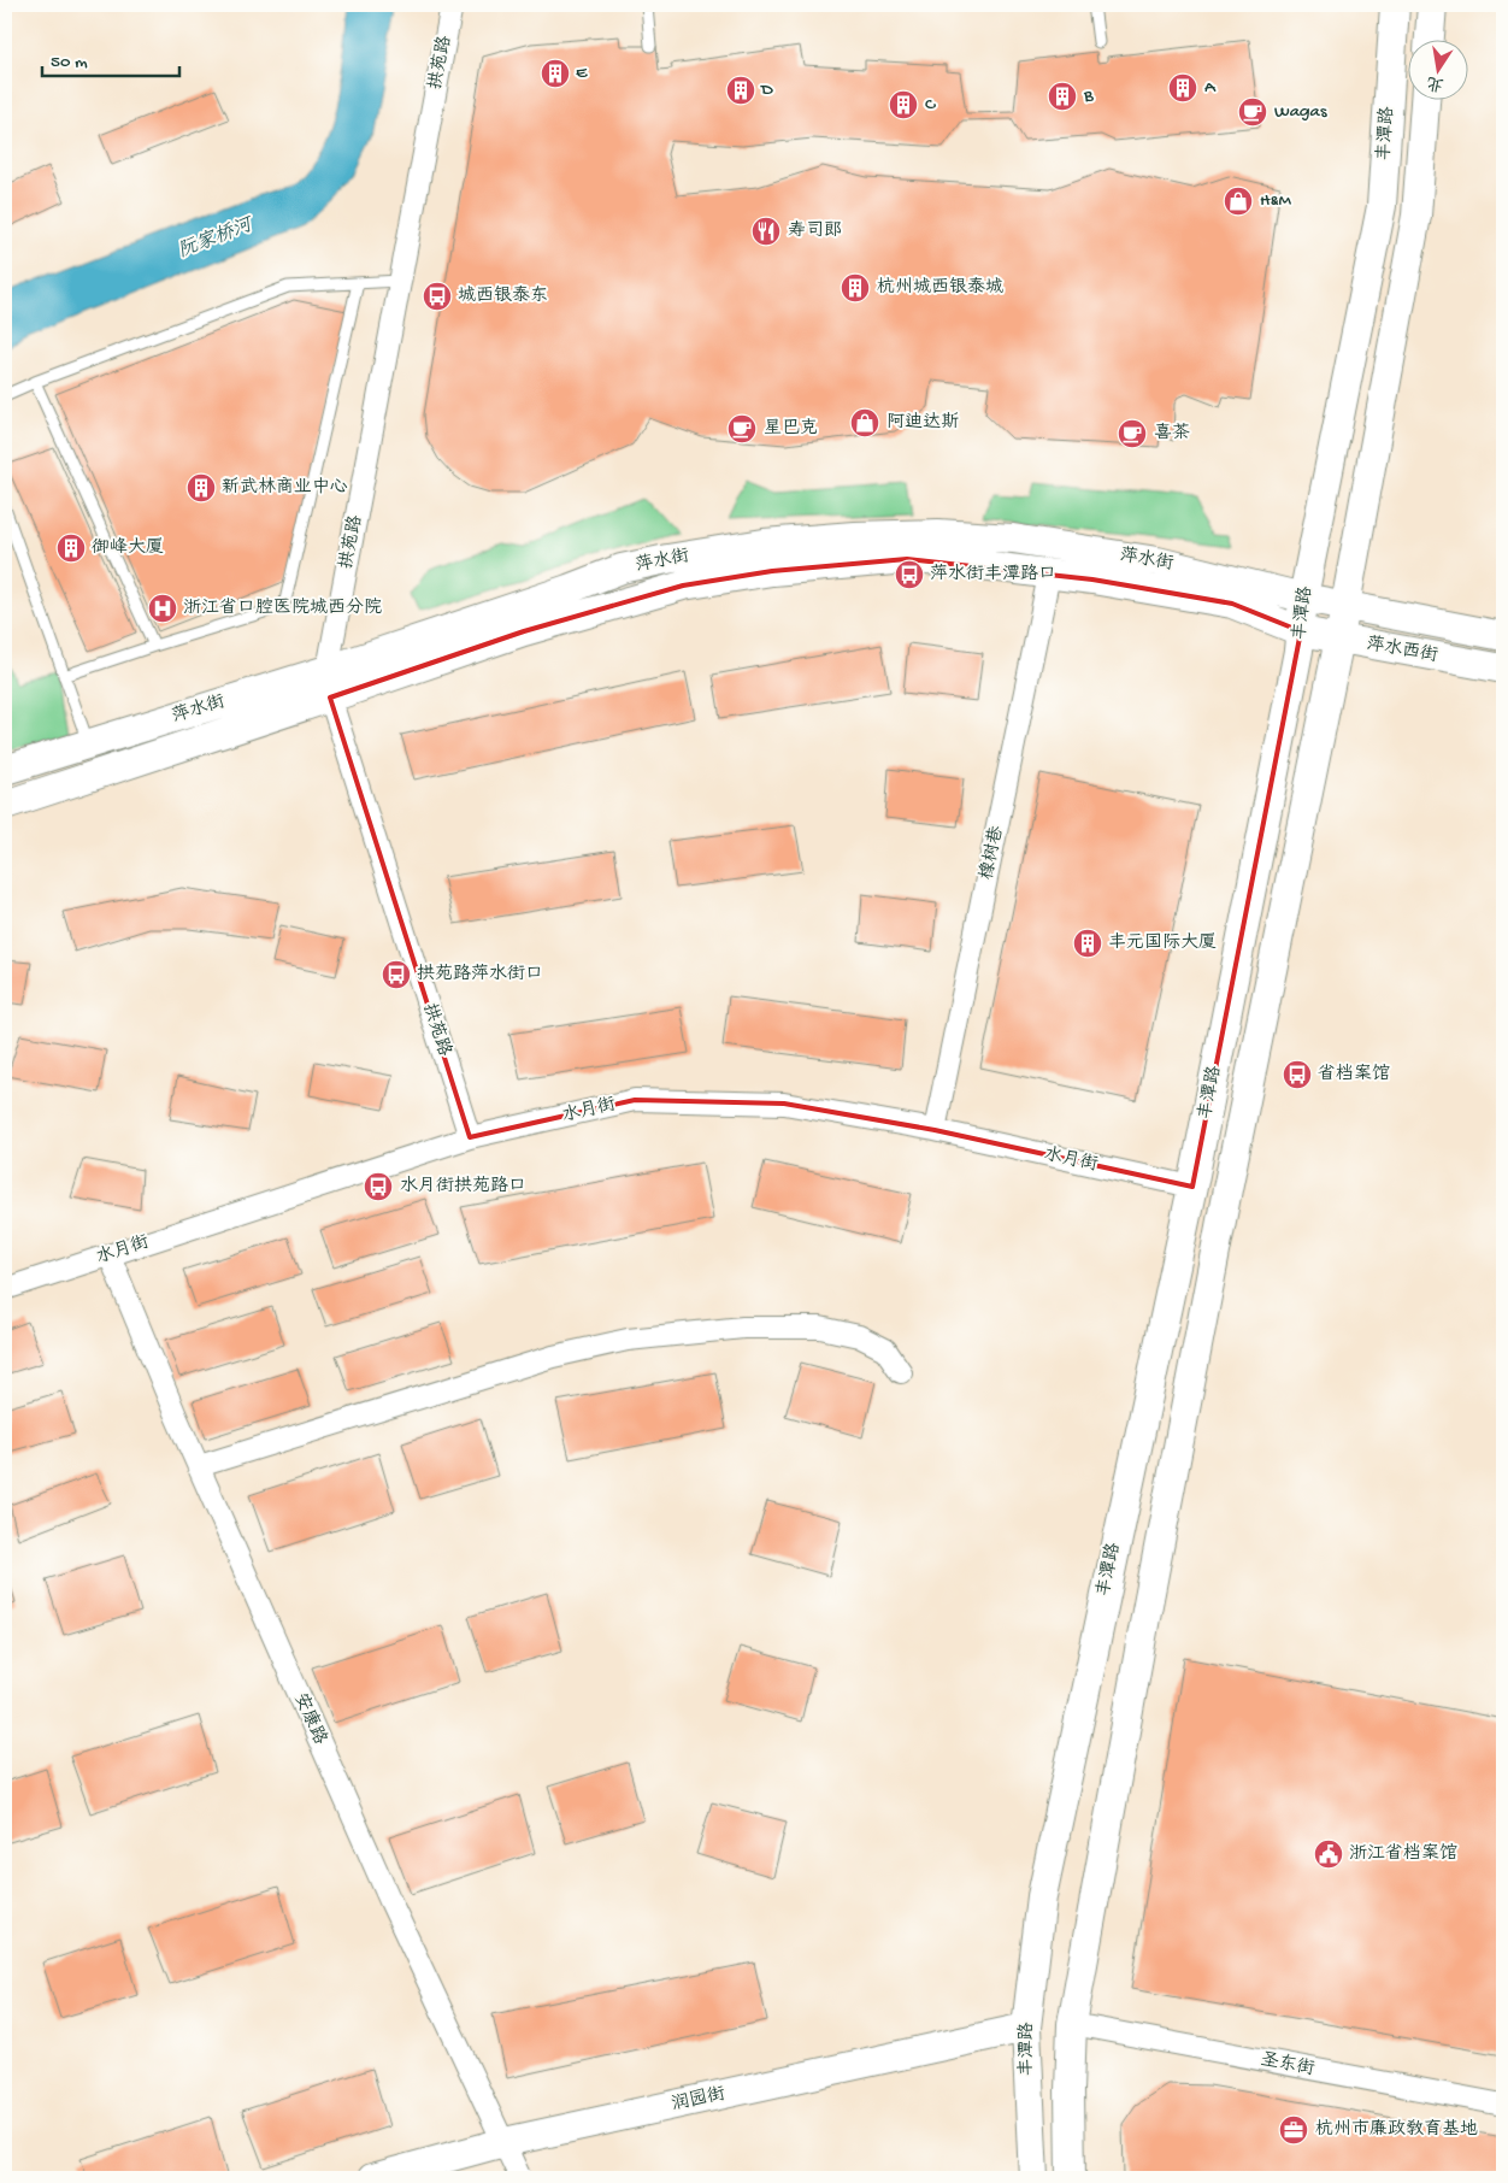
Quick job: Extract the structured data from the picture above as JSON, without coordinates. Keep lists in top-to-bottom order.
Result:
{
  "streets": {
    "main road": [
      "丰潭路",
      "萍水街",
      "萍水西街",
      "润园街"
    ],
    "street": [
      "拱苑路",
      "橡树巷",
      "水月街",
      "安康路",
      "圣东街"
    ]
  },
  "crossings": [
    ["拱苑路", "萍水街"],
    ["拱苑路", "水月街"],
    ["丰潭路", "萍水街"],
    ["丰潭路", "萍水西街"],
    ["丰潭路", "水月街"],
    ["丰潭路", "圣东街"],
    ["丰潭路", "润园街"],
    ["萍水街", "萍水西街"],
    ["萍水街", "橡树巷"],
    ["橡树巷", "水月街"],
    ["水月街", "安康路"],
    ["安康路", "润园街"]
  ],
  "water": ["阮家桥河"],
  "places": {
    "building": [
      "E",
      "A",
      "D",
      "B",
      "C",
      "杭州城西银泰城",
      "新武林商业中心",
      "御峰大厦",
      "丰元国际大厦"
    ],
    "cafe": ["Wagas", "星巴克", "喜茶"],
    "shop": ["H&M", "阿迪达斯"],
    "restaurant": ["寿司郎"],
    "bus stop": [
      "城西银泰东",
      "萍水街丰潭路口",
      "拱苑路萍水街口",
      "省档案馆",
      "水月街拱苑路口"
    ],
    "hospital": ["浙江省口腔医院城西分院"],
    "public building": ["浙江省档案馆"],
    "office": ["杭州市廉政教育基地"]
  },
  "scale_bar": "50 m",
  "north": "bottom"
}
